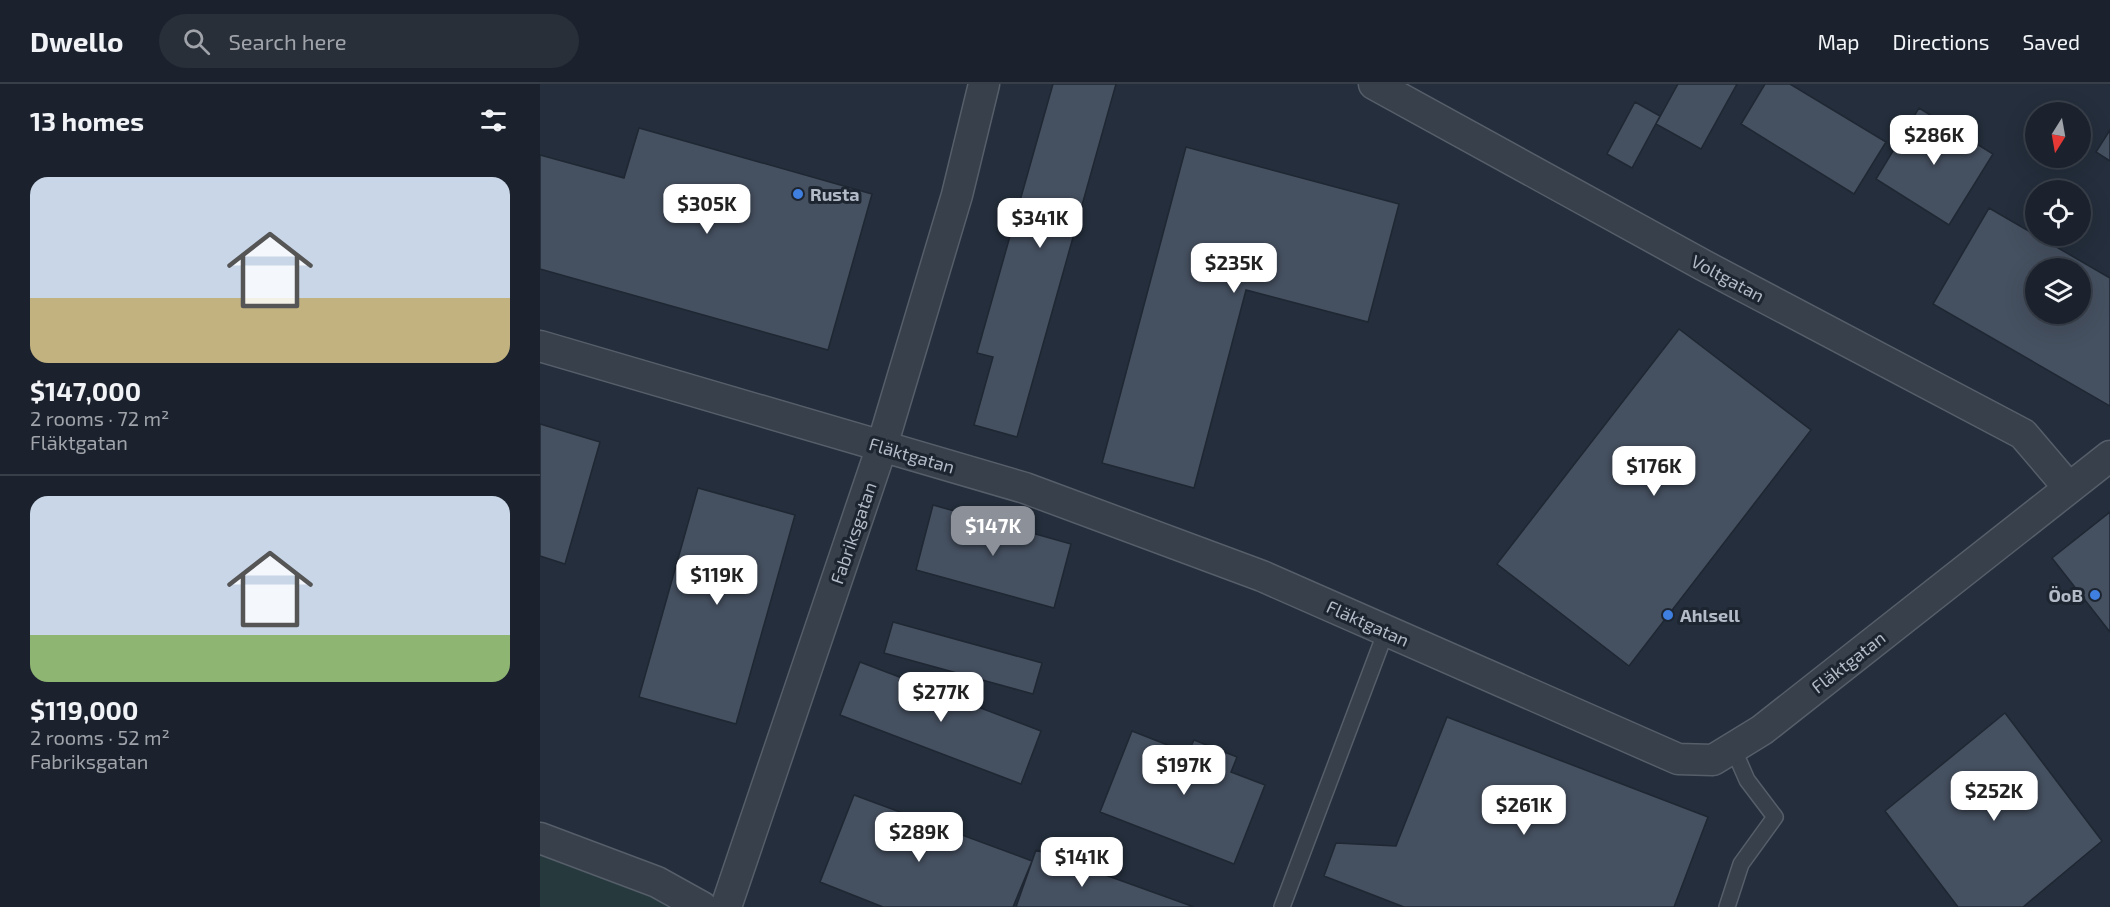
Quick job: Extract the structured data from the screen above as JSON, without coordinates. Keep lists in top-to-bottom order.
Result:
{
  "streets": {
    "street": ["Voltgatan", "Fläktgatan", "Fabriksgatan"]
  },
  "crossings": [
    ["Voltgatan", "Fläktgatan"],
    ["Fläktgatan", "Fabriksgatan"]
  ],
  "places": ["Rusta", "ÖoB", "Ahlsell"],
  "north": "bottom",
  "page": {
    "header": "Dwello",
    "search": "Search here",
    "nav": ["Map", "Directions", "Saved"],
    "heading": "13 homes",
    "price": [
      "$286K",
      "$305K",
      "$341K",
      "$235K",
      "$176K",
      "$147K",
      "$119K",
      "$277K",
      "$197K",
      "$252K",
      "$261K",
      "$289K",
      "$141K"
    ],
    "list": [
      {
        "name": "$147,000",
        "note": "2 rooms · 72 m² · Fläktgatan"
      },
      {
        "name": "$119,000",
        "note": "2 rooms · 52 m² · Fabriksgatan"
      }
    ]
  }
}
